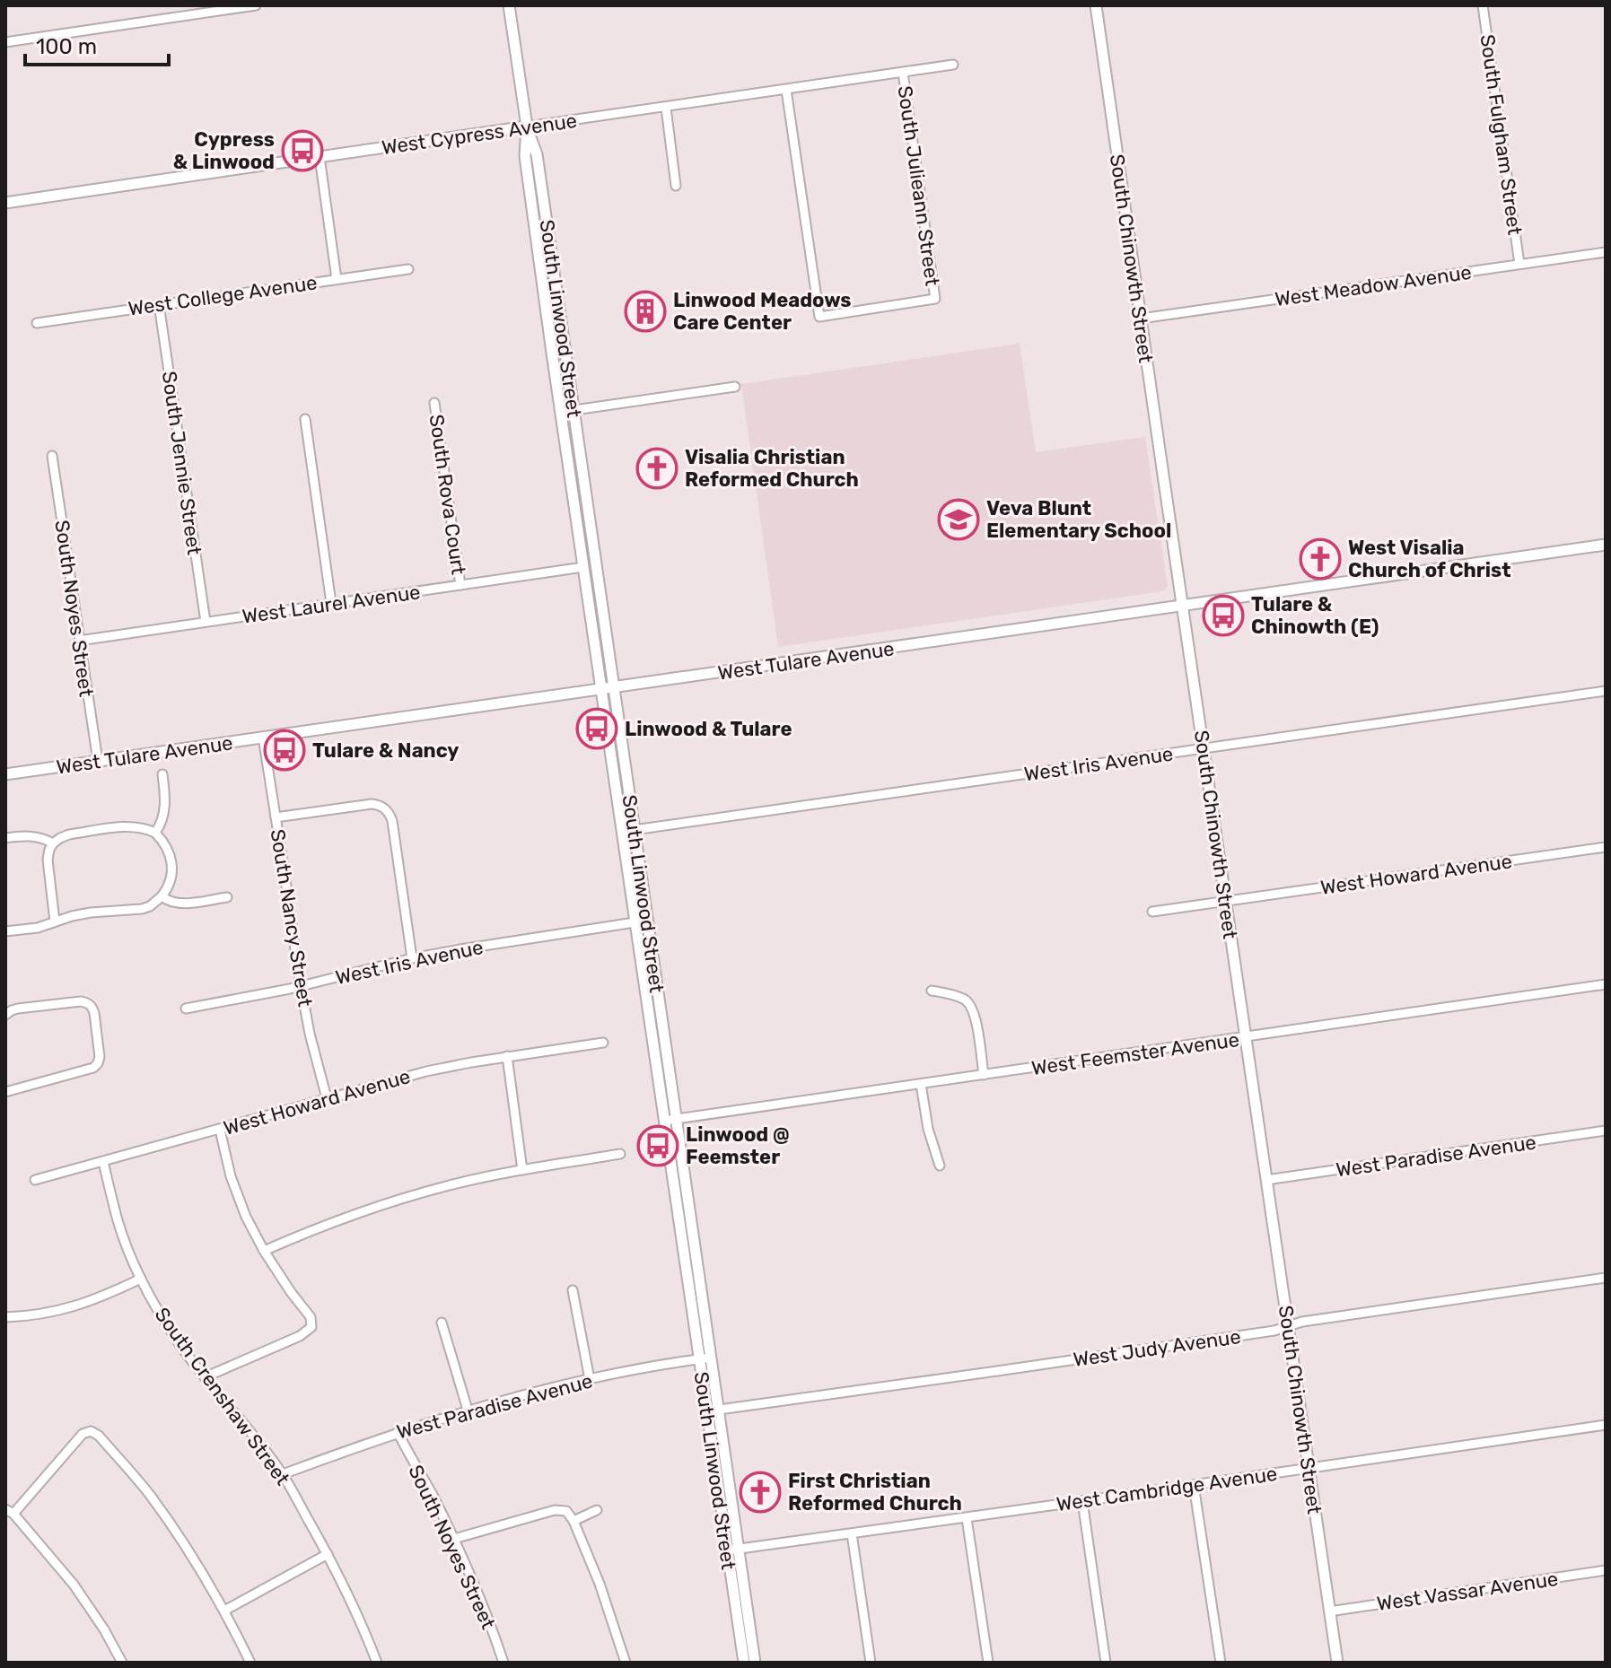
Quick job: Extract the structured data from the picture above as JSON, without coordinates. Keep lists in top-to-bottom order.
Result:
{
  "streets": {
    "street": [
      "West Cypress Avenue",
      "South Fulgham Street",
      "South Julieann Street",
      "South Chinowth Street",
      "West Meadow Avenue",
      "West College Avenue",
      "South Linwood Street",
      "South Jennie Street",
      "South Rova Court",
      "West Laurel Avenue",
      "South Noyes Street",
      "West Tulare Avenue",
      "West Iris Avenue",
      "West Howard Avenue",
      "South Nancy Street",
      "West Feemster Avenue",
      "West Paradise Avenue",
      "West Judy Avenue",
      "South Crenshaw Street",
      "West Cambridge Avenue",
      "West Vassar Avenue"
    ]
  },
  "crossings": [
    ["West Cypress Avenue", "South Julieann Street"],
    ["West Cypress Avenue", "South Linwood Street"],
    ["South Fulgham Street", "West Meadow Avenue"],
    ["South Chinowth Street", "West Meadow Avenue"],
    ["South Chinowth Street", "West Tulare Avenue"],
    ["South Chinowth Street", "West Iris Avenue"],
    ["South Chinowth Street", "West Howard Avenue"],
    ["South Chinowth Street", "West Feemster Avenue"],
    ["South Chinowth Street", "West Paradise Avenue"],
    ["South Chinowth Street", "West Judy Avenue"],
    ["South Chinowth Street", "West Cambridge Avenue"],
    ["South Chinowth Street", "West Vassar Avenue"],
    ["West College Avenue", "South Jennie Street"],
    ["South Linwood Street", "West Laurel Avenue"],
    ["South Linwood Street", "West Tulare Avenue"],
    ["South Linwood Street", "West Iris Avenue"],
    ["South Linwood Street", "West Feemster Avenue"],
    ["South Linwood Street", "West Paradise Avenue"],
    ["South Linwood Street", "West Judy Avenue"],
    ["South Linwood Street", "West Cambridge Avenue"],
    ["South Jennie Street", "West Laurel Avenue"],
    ["South Rova Court", "West Laurel Avenue"],
    ["West Laurel Avenue", "South Noyes Street"],
    ["South Noyes Street", "West Tulare Avenue"],
    ["South Noyes Street", "West Paradise Avenue"],
    ["West Tulare Avenue", "South Nancy Street"],
    ["West Iris Avenue", "South Nancy Street"],
    ["West Howard Avenue", "South Nancy Street"],
    ["West Howard Avenue", "South Crenshaw Street"],
    ["West Paradise Avenue", "South Crenshaw Street"]
  ],
  "places": {
    "bus stop": [
      "Cypress & Linwood",
      "Tulare & Chinowth (E)",
      "Linwood & Tulare",
      "Tulare & Nancy",
      "Linwood @ Feemster"
    ],
    "building": ["Linwood Meadows Care Center"],
    "church": ["Visalia Christian Reformed Church", "West Visalia Church of Christ", "First Christian Reformed Church"],
    "school or university": ["Veva Blunt Elementary School"]
  },
  "scale_bar": "100 m"
}
